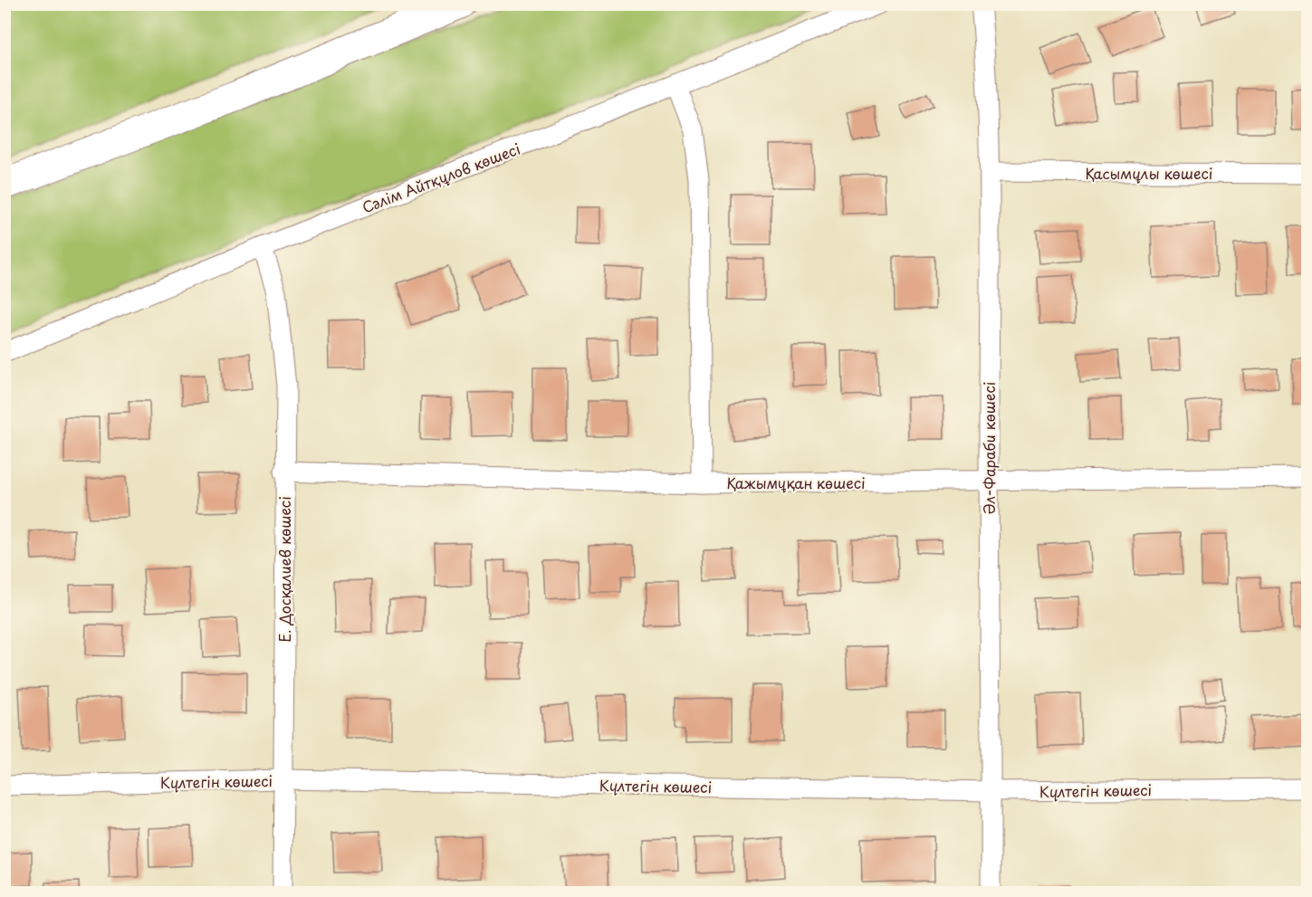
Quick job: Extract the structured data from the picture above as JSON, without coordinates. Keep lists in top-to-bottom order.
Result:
{
  "streets": {
    "street": [
      "Қасымұлы көшесі",
      "Сәлім Айтқұлов көшесі",
      "Әл-Фараби көшесі",
      "Қажымұқан көшесі",
      "Е. Досқалиев көшесі",
      "Күлтегін көшесі"
    ]
  },
  "crossings": [
    ["Қасымұлы көшесі", "Әл-Фараби көшесі"],
    ["Сәлім Айтқұлов көшесі", "Е. Досқалиев көшесі"],
    ["Әл-Фараби көшесі", "Қажымұқан көшесі"],
    ["Әл-Фараби көшесі", "Күлтегін көшесі"],
    ["Қажымұқан көшесі", "Е. Досқалиев көшесі"],
    ["Е. Досқалиев көшесі", "Күлтегін көшесі"]
  ]
}
